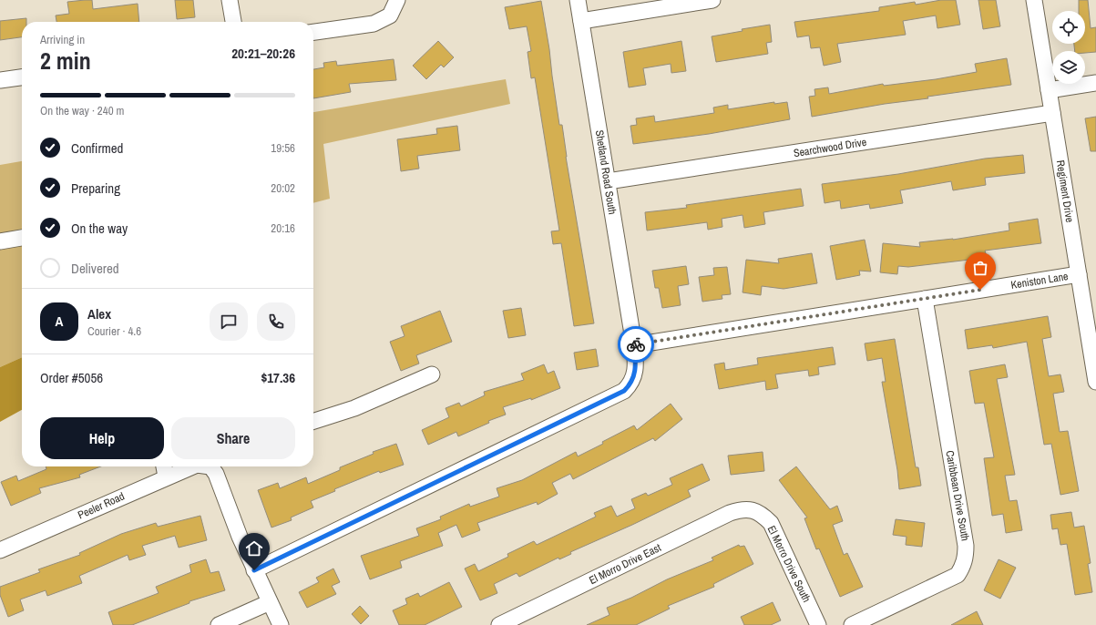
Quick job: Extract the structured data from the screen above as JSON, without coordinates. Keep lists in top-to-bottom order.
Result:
{
  "streets": {
    "street": [
      "Searchwood Drive",
      "Shetland Road South",
      "Regiment Drive",
      "Keniston Lane",
      "Caribbean Drive South",
      "Peeler Road",
      "El Morro Drive East",
      "El Morro Drive South"
    ]
  },
  "crossings": [
    ["Searchwood Drive", "Shetland Road South"],
    ["Searchwood Drive", "Regiment Drive"],
    ["Shetland Road South", "Keniston Lane"],
    ["Regiment Drive", "Keniston Lane"],
    ["Keniston Lane", "Caribbean Drive South"],
    ["El Morro Drive East", "El Morro Drive South"]
  ],
  "page": {
    "heading": ["2 min", "Arriving in", "20:21–20:26"],
    "panel": [
      "Alex",
      "Courier · 4.6",
      "Order #5056",
      "$17.36"
    ],
    "bar": "On the way · 240 m",
    "list": [
      ["Confirmed", "19:56"],
      ["Preparing", "20:02"],
      ["On the way", "20:16"],
      "Delivered"
    ],
    "round": "A",
    "buttons": ["Help", "Share"]
  }
}
